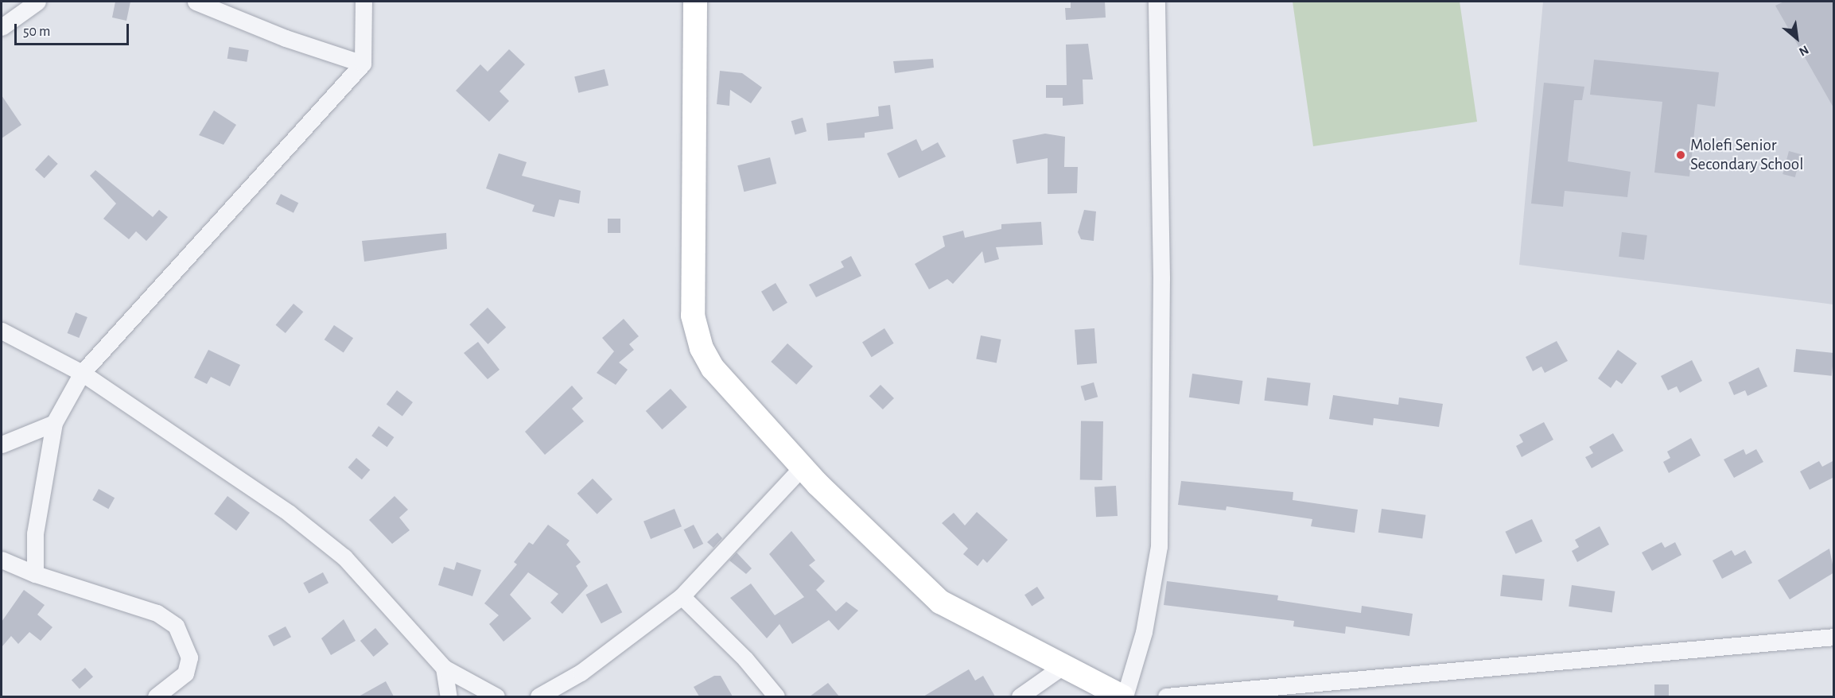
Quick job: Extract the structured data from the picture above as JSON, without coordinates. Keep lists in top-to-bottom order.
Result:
{
  "places": ["Molefi Senior Secondary School"],
  "scale_bar": "50 m",
  "north": "bottom right"
}
